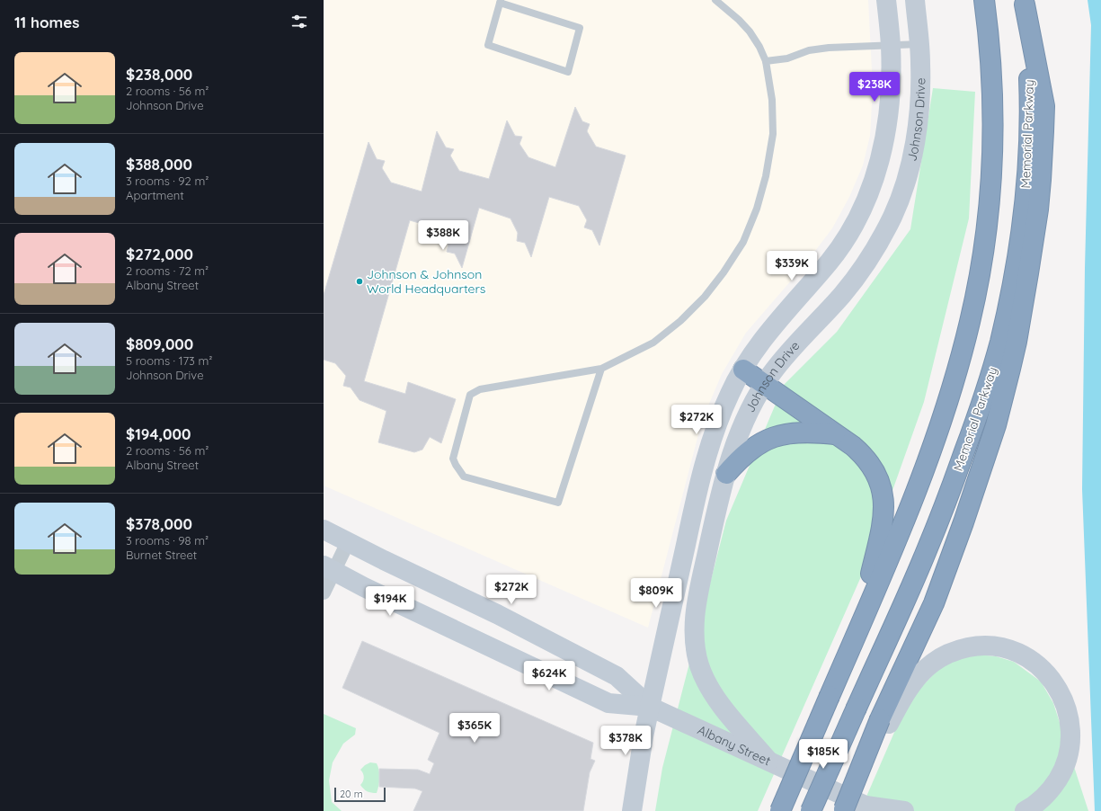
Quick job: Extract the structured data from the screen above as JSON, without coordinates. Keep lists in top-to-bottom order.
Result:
{
  "streets": {
    "highway": ["Memorial Parkway"],
    "street": ["Johnson Drive", "Albany Street"]
  },
  "crossings": [
    ["Johnson Drive", "Albany Street"]
  ],
  "places": ["Johnson & Johnson World Headquarters"],
  "scale_bar": "20 m",
  "page": {
    "heading": "11 homes",
    "list": [
      {
        "name": "$238,000",
        "note": "2 rooms · 56 m² · Johnson Drive"
      },
      {
        "name": "$388,000",
        "note": "3 rooms · 92 m² · Apartment"
      },
      {
        "name": "$272,000",
        "note": "2 rooms · 72 m² · Albany Street"
      },
      {
        "name": "$809,000",
        "note": "5 rooms · 173 m² · Johnson Drive"
      },
      {
        "name": "$194,000",
        "note": "2 rooms · 56 m² · Albany Street"
      },
      {
        "name": "$378,000",
        "note": "3 rooms · 98 m² · Burnet Street"
      }
    ],
    "price": [
      "$238K",
      "$388K",
      "$339K",
      "$272K",
      "$272K",
      "$809K",
      "$194K",
      "$624K",
      "$365K",
      "$378K",
      "$185K"
    ],
    "scale": "20 m"
  }
}
